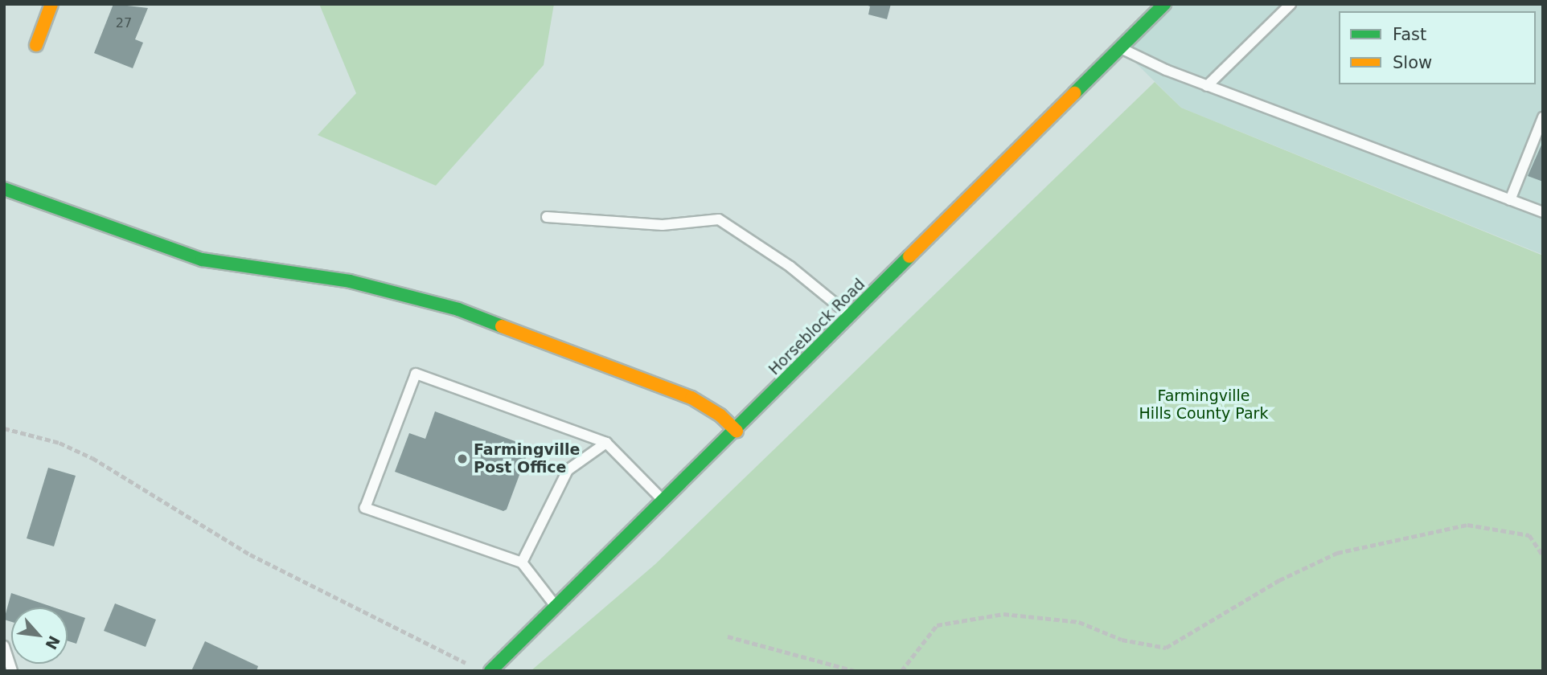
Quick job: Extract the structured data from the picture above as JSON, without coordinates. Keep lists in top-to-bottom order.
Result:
{
  "streets": {
    "main road": ["Horseblock Road"]
  },
  "parks": ["Farmingville Hills County Park"],
  "places": ["Farmingville Post Office"],
  "house_numbers": ["27"],
  "legend": ["Fast", "Slow"],
  "north": "bottom right"
}
